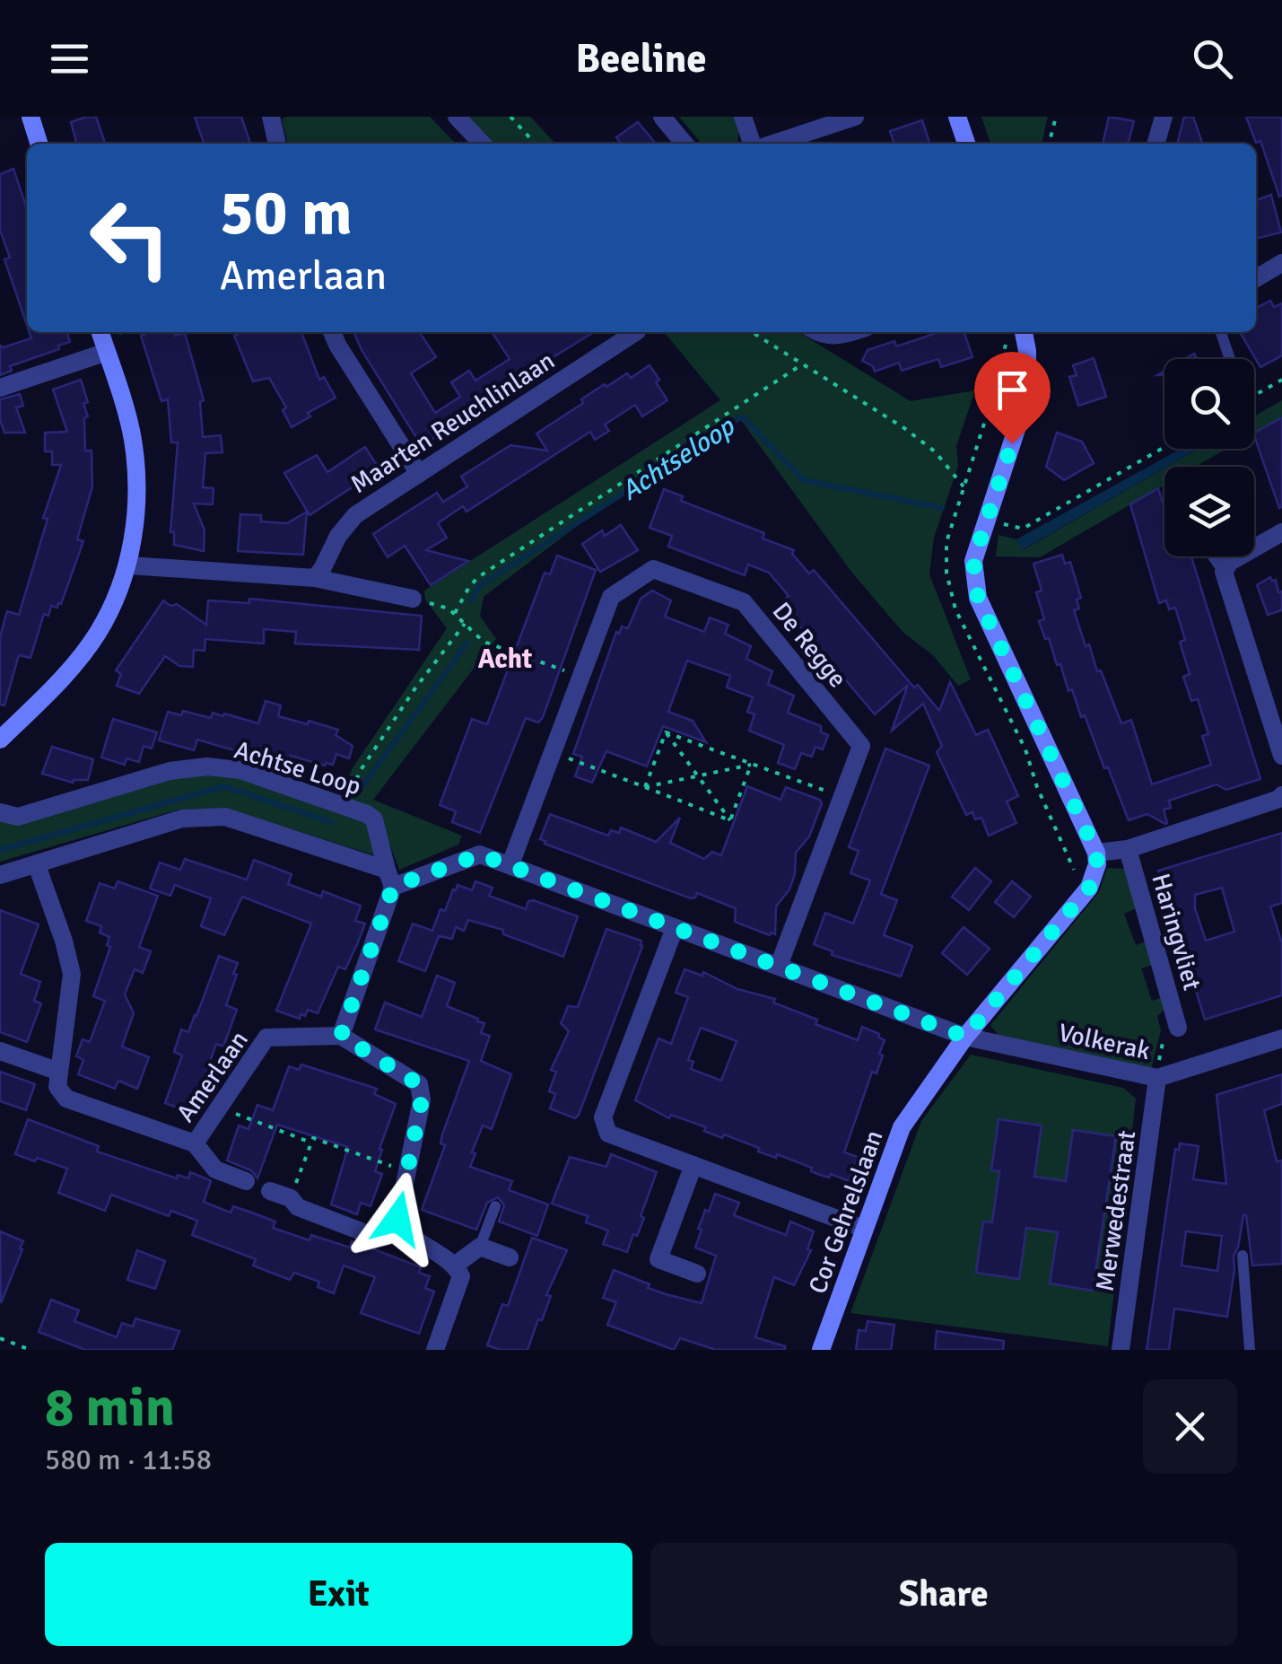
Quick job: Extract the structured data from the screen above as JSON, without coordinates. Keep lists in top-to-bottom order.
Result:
{
  "streets": {
    "street": [
      "Maarten Reuchlinlaan",
      "De Regge",
      "Achtse Loop",
      "Haringvliet",
      "Volkerak",
      "Amerlaan",
      "Merwedestraat",
      "Cor Gehrelslaan"
    ]
  },
  "crossings": [
    ["Haringvliet", "Cor Gehrelslaan"],
    ["Volkerak", "Merwedestraat"],
    ["Volkerak", "Cor Gehrelslaan"]
  ],
  "districts": ["Acht"],
  "water": ["Achtseloop"],
  "page": {
    "header": "Beeline",
    "turn": ["50 m", "Amerlaan"],
    "heading": ["8 min", "580 m · 11:58"],
    "buttons": ["Exit", "Share"]
  }
}
